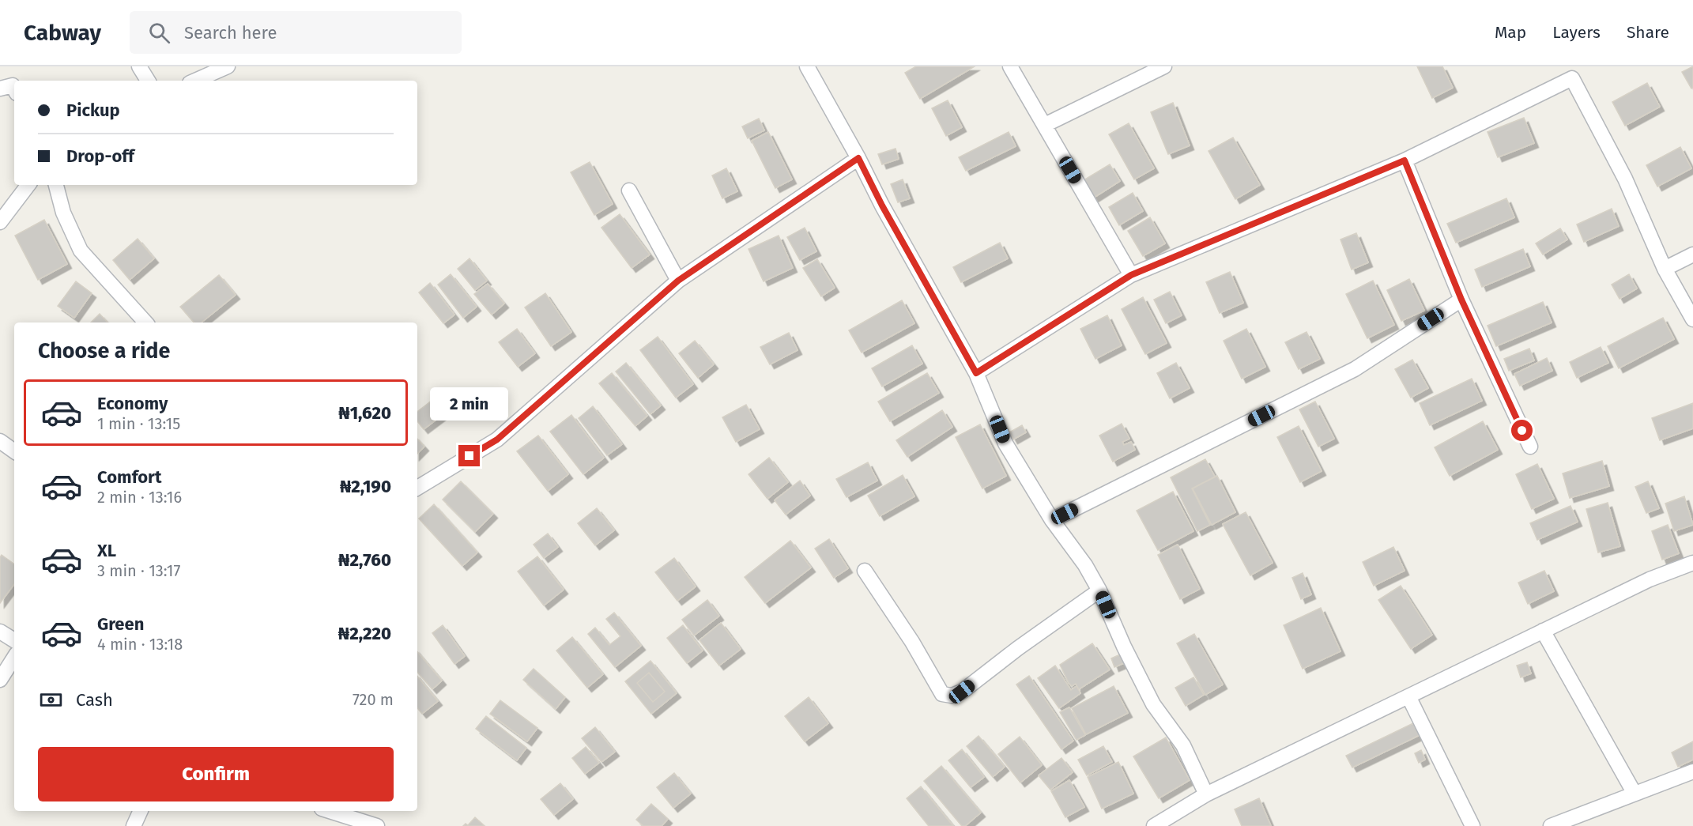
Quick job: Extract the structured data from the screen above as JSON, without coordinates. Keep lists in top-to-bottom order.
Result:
{
  "page": {
    "header": "Cabway",
    "search": "Search here",
    "nav": ["Map", "Layers", "Share"],
    "banner": ["Pickup", "Drop-off"],
    "heading": "Choose a ride",
    "list": [
      {
        "name": "Economy",
        "note": "1 min · 13:15",
        "value": "₦1,620"
      },
      {
        "name": "Comfort",
        "note": "2 min · 13:16",
        "value": "₦2,190"
      },
      {
        "name": "XL",
        "note": "3 min · 13:17",
        "value": "₦2,760"
      },
      {
        "name": "Green",
        "note": "4 min · 13:18",
        "value": "₦2,220"
      }
    ],
    "bubble": "2 min",
    "pay": ["Cash", "720 m"],
    "buttons": "Confirm"
  }
}
